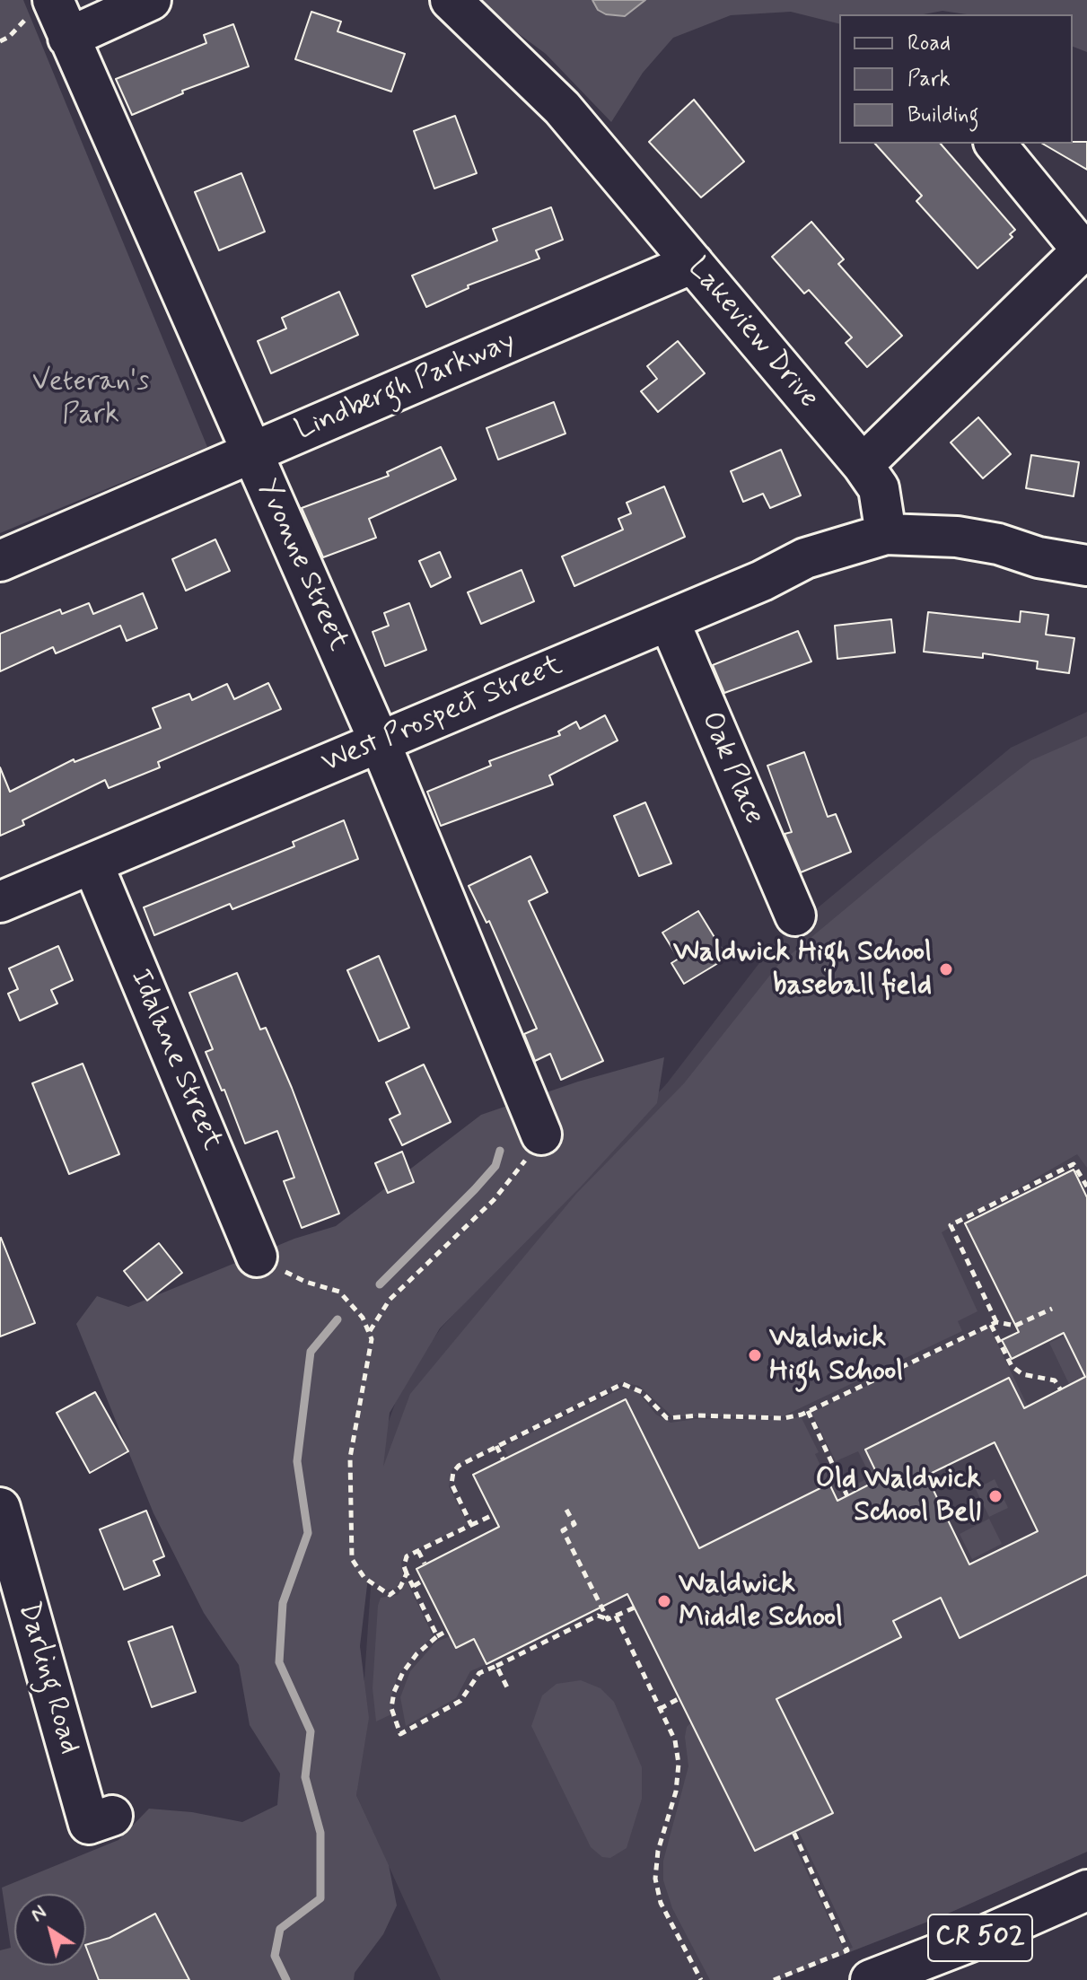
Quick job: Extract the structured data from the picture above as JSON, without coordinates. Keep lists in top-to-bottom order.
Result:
{
  "streets": {
    "street": [
      "Lakeview Drive",
      "Lindbergh Parkway",
      "Yvonne Street",
      "West Prospect Street",
      "Oak Place",
      "Idalane Street",
      "Darling Road",
      "CR 502"
    ]
  },
  "crossings": [
    ["Lakeview Drive", "Lindbergh Parkway"],
    ["Lakeview Drive", "West Prospect Street"],
    ["Lindbergh Parkway", "Yvonne Street"],
    ["Yvonne Street", "West Prospect Street"],
    ["West Prospect Street", "Oak Place"],
    ["West Prospect Street", "Idalane Street"]
  ],
  "parks": ["Veteran's Park"],
  "places": [
    "Waldwick High School baseball field",
    "Waldwick High School",
    "Old Waldwick School Bell",
    "Waldwick Middle School"
  ],
  "legend": ["Road", "Park", "Building"],
  "north": "top left"
}
